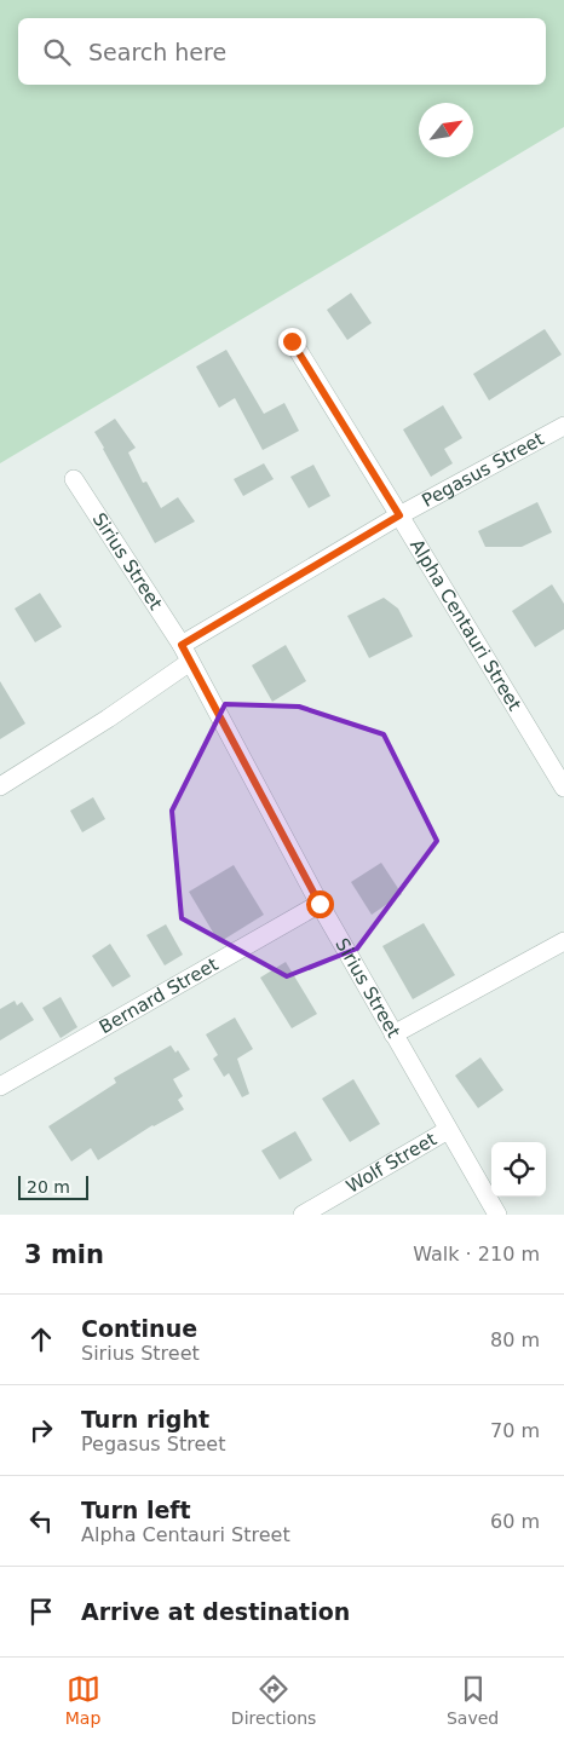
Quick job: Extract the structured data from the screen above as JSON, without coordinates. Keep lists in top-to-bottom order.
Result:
{
  "streets": {
    "street": [
      "Pegasus Street",
      "Sirius Street",
      "Alpha Centauri Street",
      "Bernard Street",
      "Wolf Street"
    ]
  },
  "crossings": [
    ["Pegasus Street", "Sirius Street"],
    ["Pegasus Street", "Alpha Centauri Street"],
    ["Sirius Street", "Bernard Street"],
    ["Sirius Street", "Wolf Street"]
  ],
  "scale_bar": "20 m",
  "north": "top right",
  "page": {
    "search": "Search here",
    "scale": "20 m",
    "heading": ["3 min", "Walk · 210 m"],
    "list": [
      ["Continue", "Sirius Street", "80 m"],
      ["Turn right", "Pegasus Street", "70 m"],
      ["Turn left", "Alpha Centauri Street", "60 m"],
      "Arrive at destination"
    ],
    "nav": ["Map", "Directions", "Saved"]
  }
}
